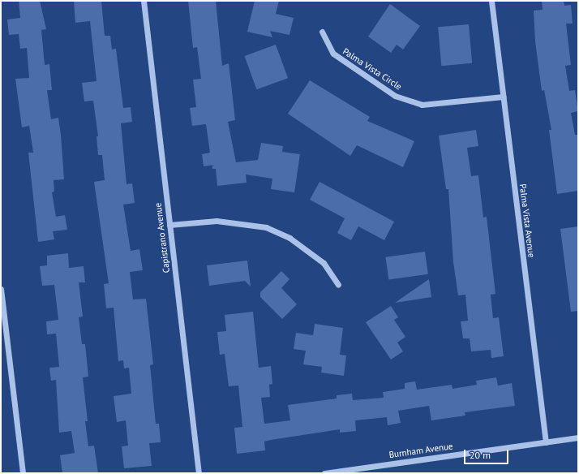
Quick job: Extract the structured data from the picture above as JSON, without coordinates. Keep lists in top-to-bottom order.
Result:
{
  "streets": {
    "street": [
      "Palma Vista Circle",
      "Palma Vista Avenue",
      "Capistrano Avenue",
      "Burnham Avenue"
    ]
  },
  "crossings": [
    ["Palma Vista Circle", "Palma Vista Avenue"],
    ["Palma Vista Avenue", "Burnham Avenue"]
  ],
  "scale_bar": "20 m"
}
